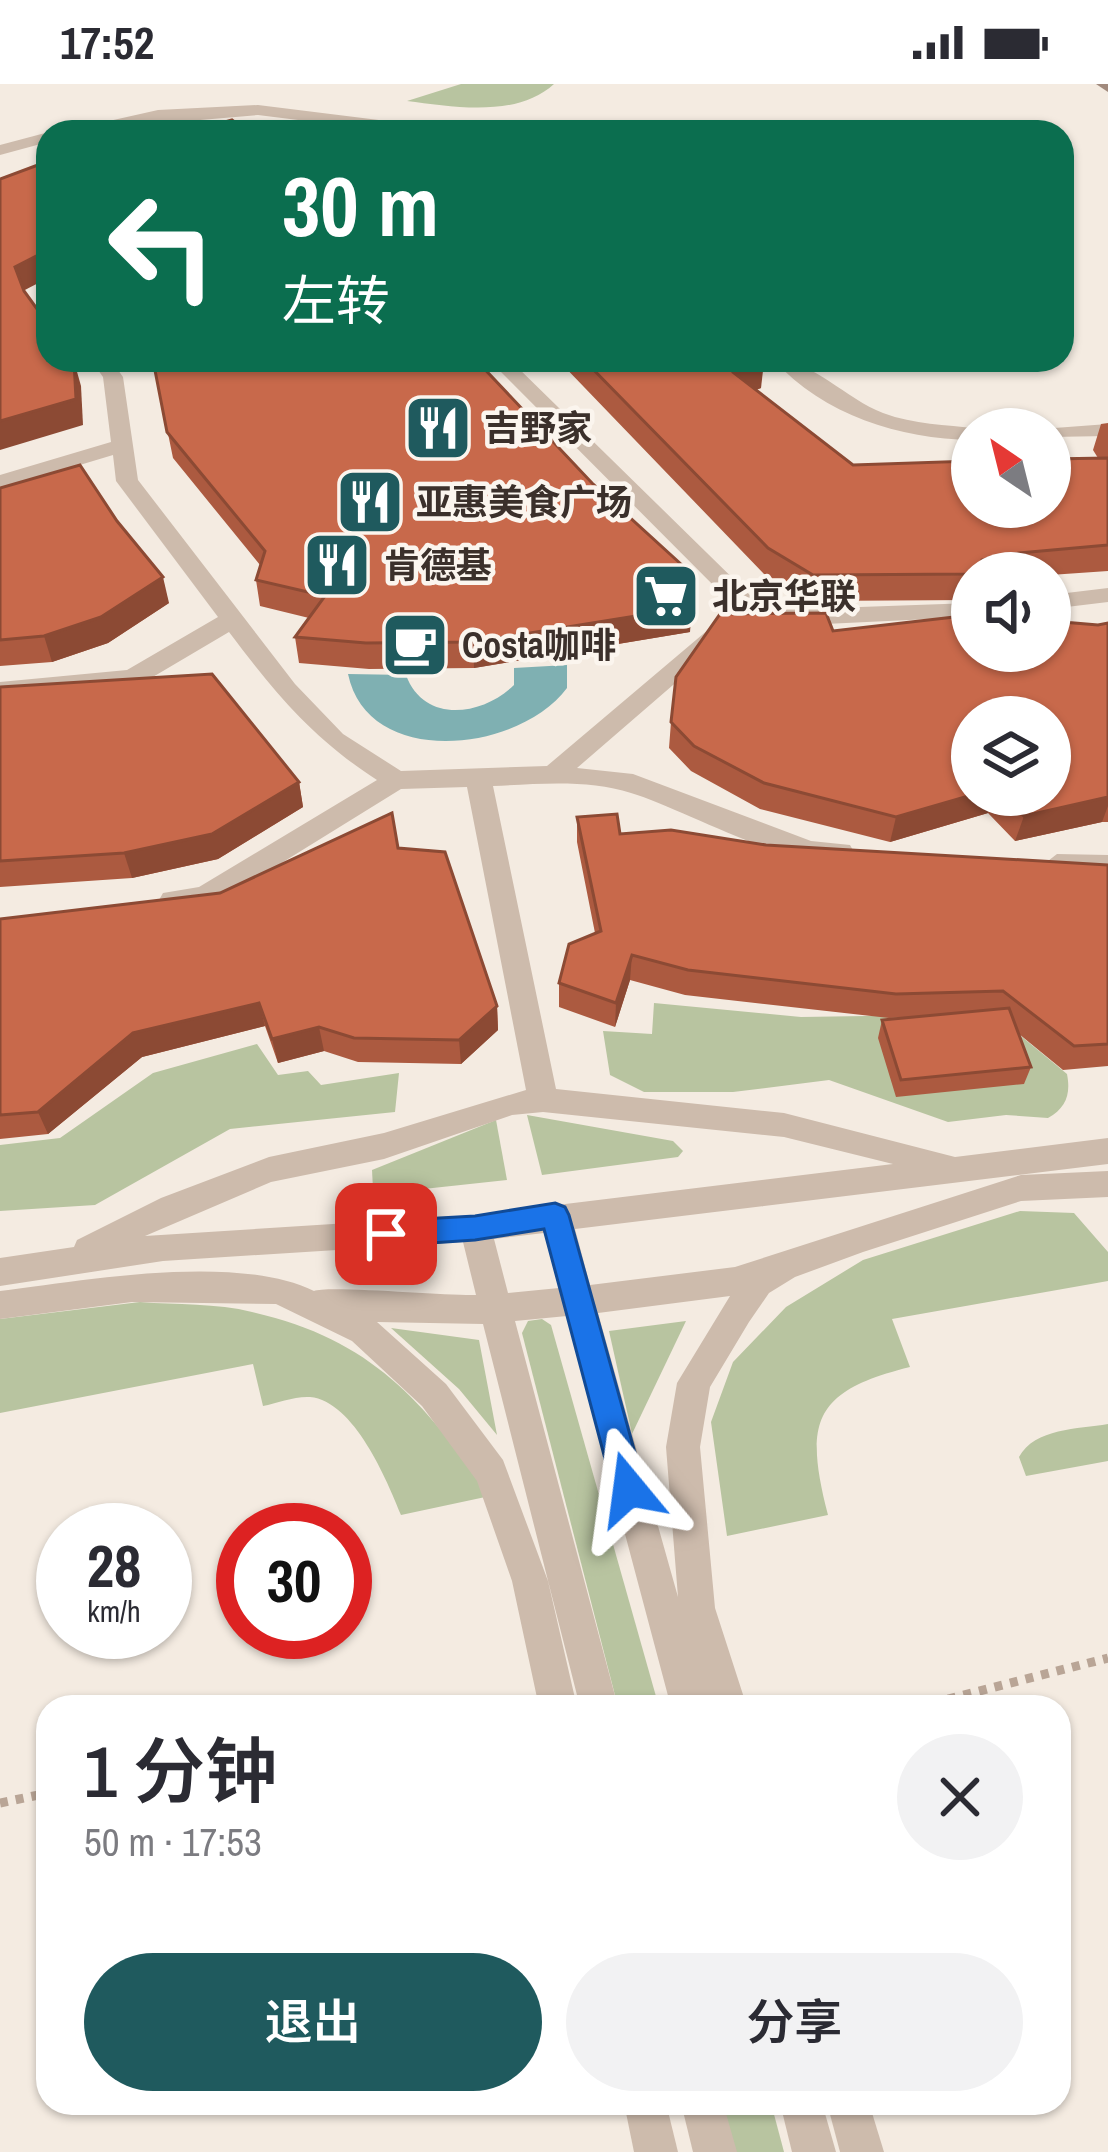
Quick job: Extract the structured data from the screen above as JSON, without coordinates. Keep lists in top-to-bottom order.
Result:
{
  "places": {
    "restaurant": ["吉野家", "亚惠美食广场", "肯德基"],
    "supermarket": ["北京华联"],
    "cafe": ["Costa咖啡"]
  },
  "north": "top left",
  "page": {
    "status": "17:52",
    "turn": ["30 m", "左转"],
    "speed": "28 km/h",
    "limit": "30",
    "heading": ["1 分钟", "50 m · 17:53"],
    "buttons": ["退出", "分享"]
  }
}
